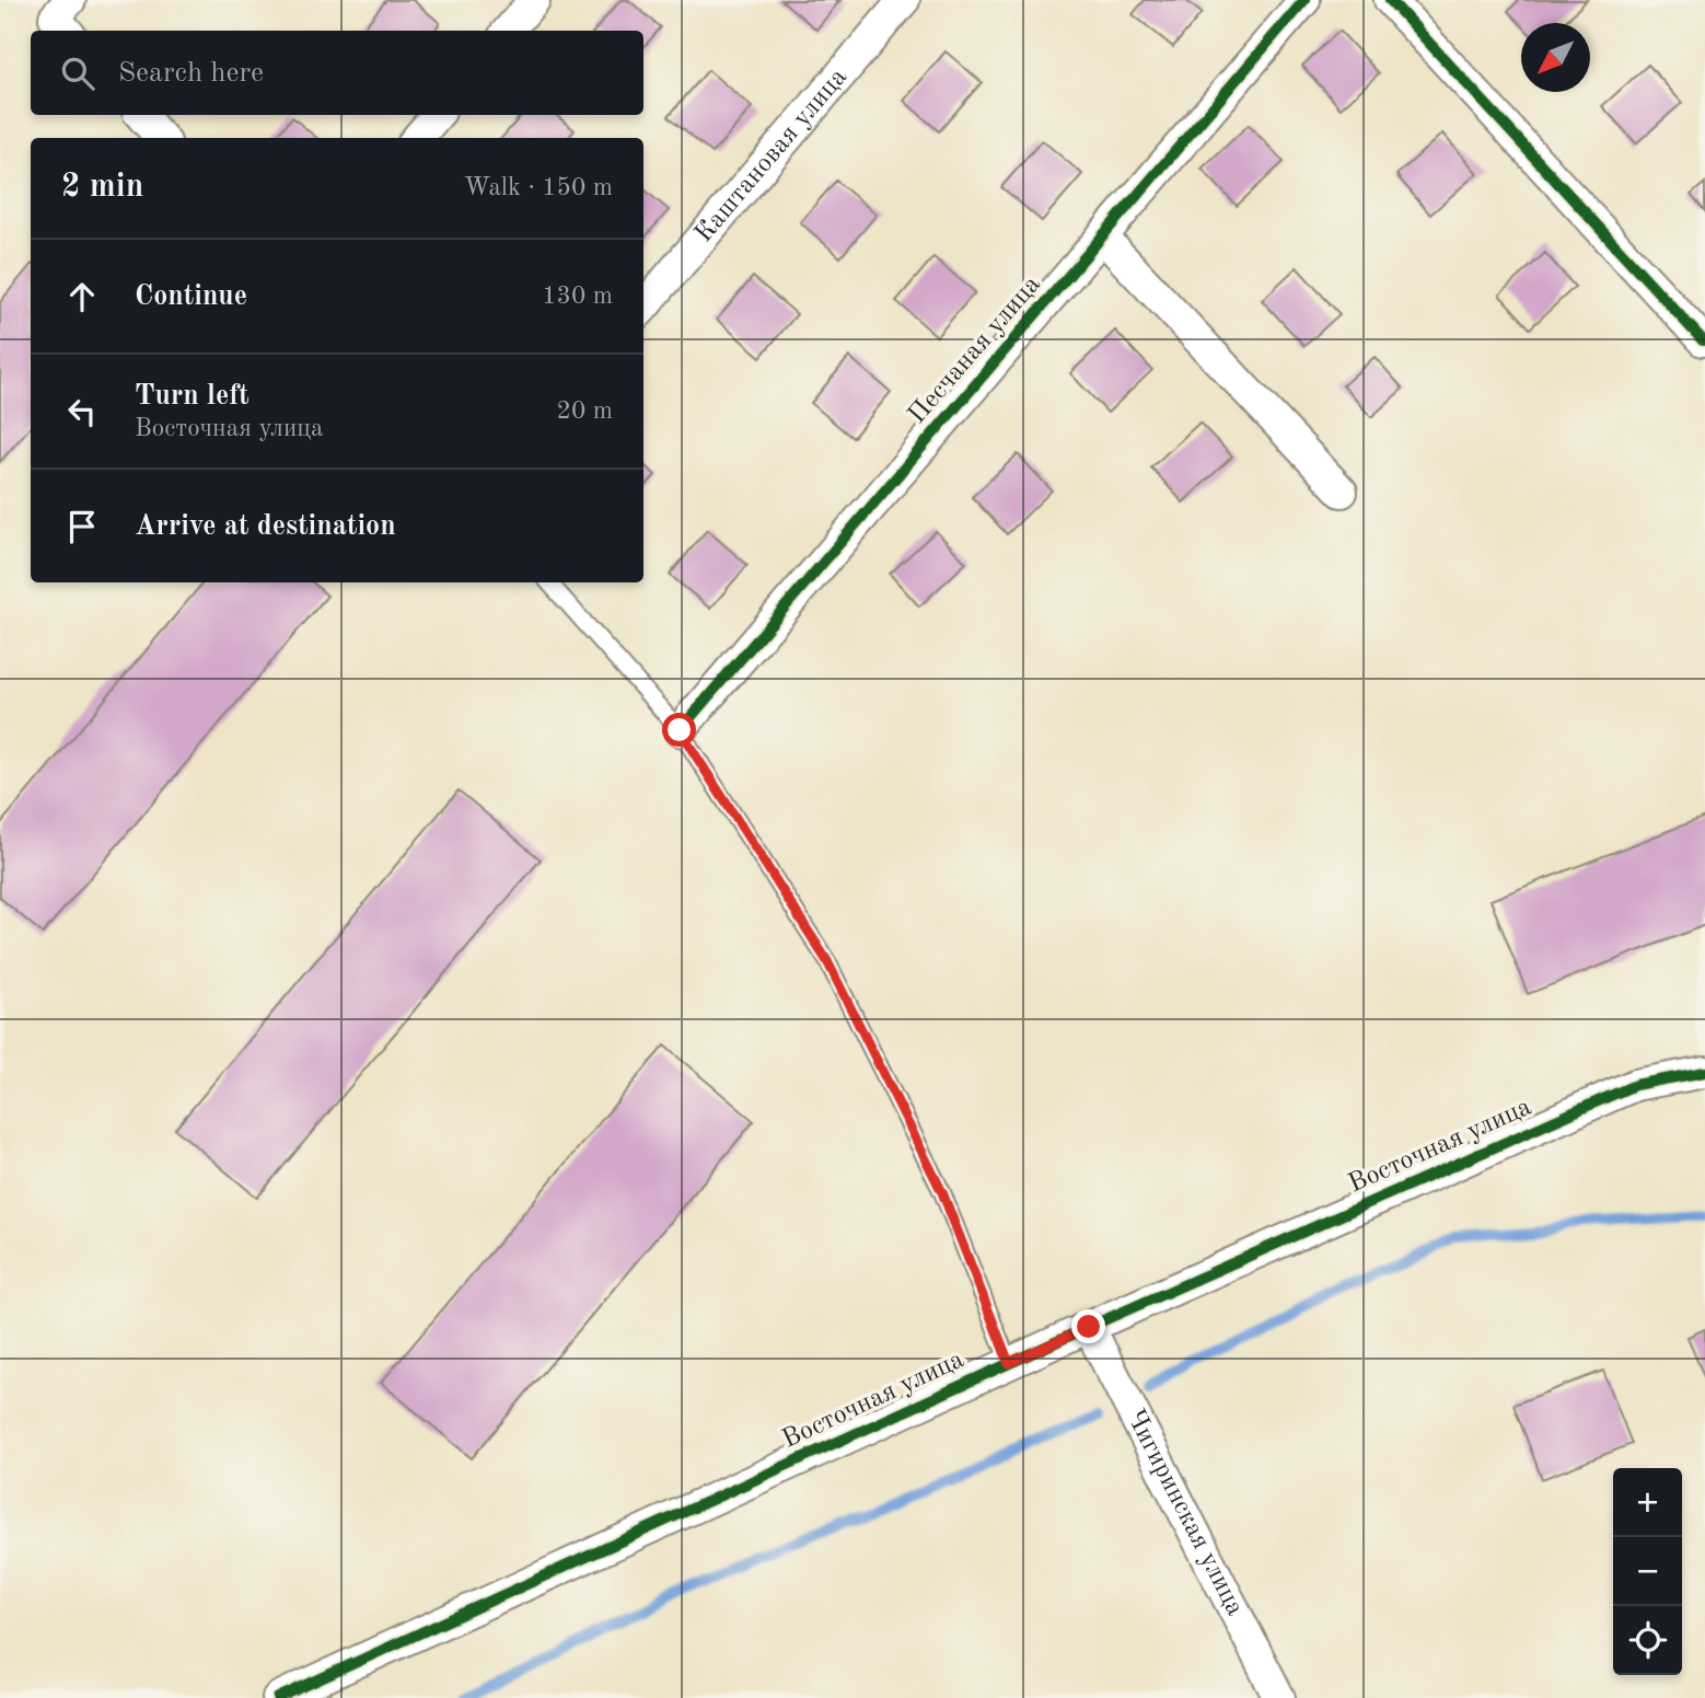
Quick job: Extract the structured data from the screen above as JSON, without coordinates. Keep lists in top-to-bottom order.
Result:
{
  "streets": {
    "street": [
      "Каштановая улица",
      "Песчаная улица",
      "Восточная улица",
      "Чигиринская улица"
    ]
  },
  "crossings": [
    ["Восточная улица", "Чигиринская улица"]
  ],
  "north": "bottom left",
  "page": {
    "search": "Search here",
    "heading": ["2 min", "Walk · 150 m"],
    "list": [
      ["Continue", "130 m"],
      ["Turn left", "Восточная улица", "20 m"],
      "Arrive at destination"
    ],
    "map_buttons": ["+", "−"]
  }
}
